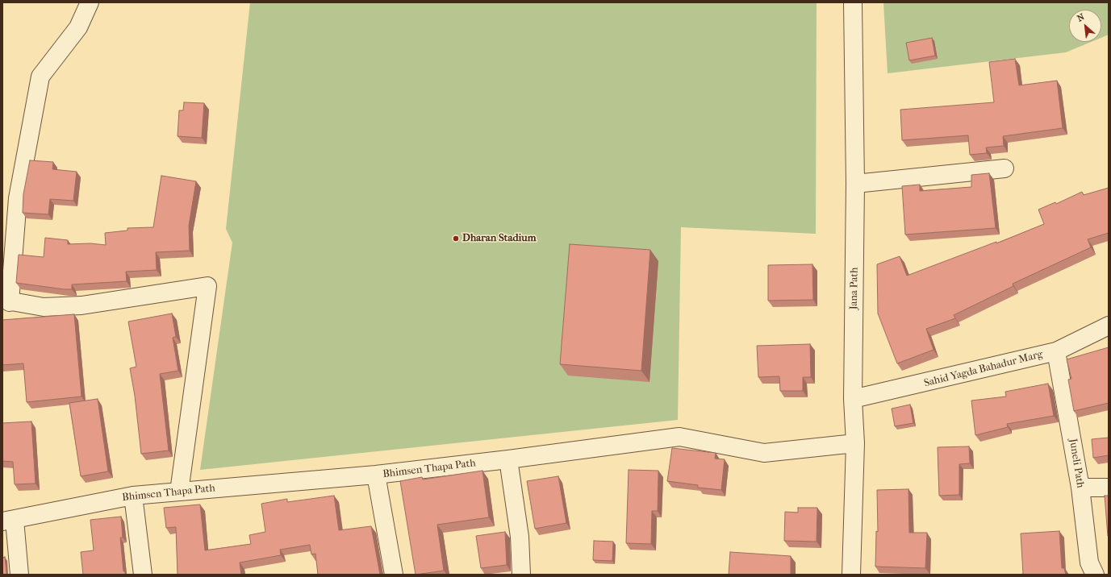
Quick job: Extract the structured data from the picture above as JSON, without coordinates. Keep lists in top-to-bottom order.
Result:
{
  "streets": {
    "street": [
      "Jana Path",
      "Sahid Yagda Bahadur Marg",
      "Juneli Path",
      "Bhimsen Thapa Path"
    ]
  },
  "crossings": [
    ["Jana Path", "Sahid Yagda Bahadur Marg"],
    ["Jana Path", "Bhimsen Thapa Path"],
    ["Sahid Yagda Bahadur Marg", "Juneli Path"]
  ],
  "places": ["Dharan Stadium"],
  "north": "top left"
}
